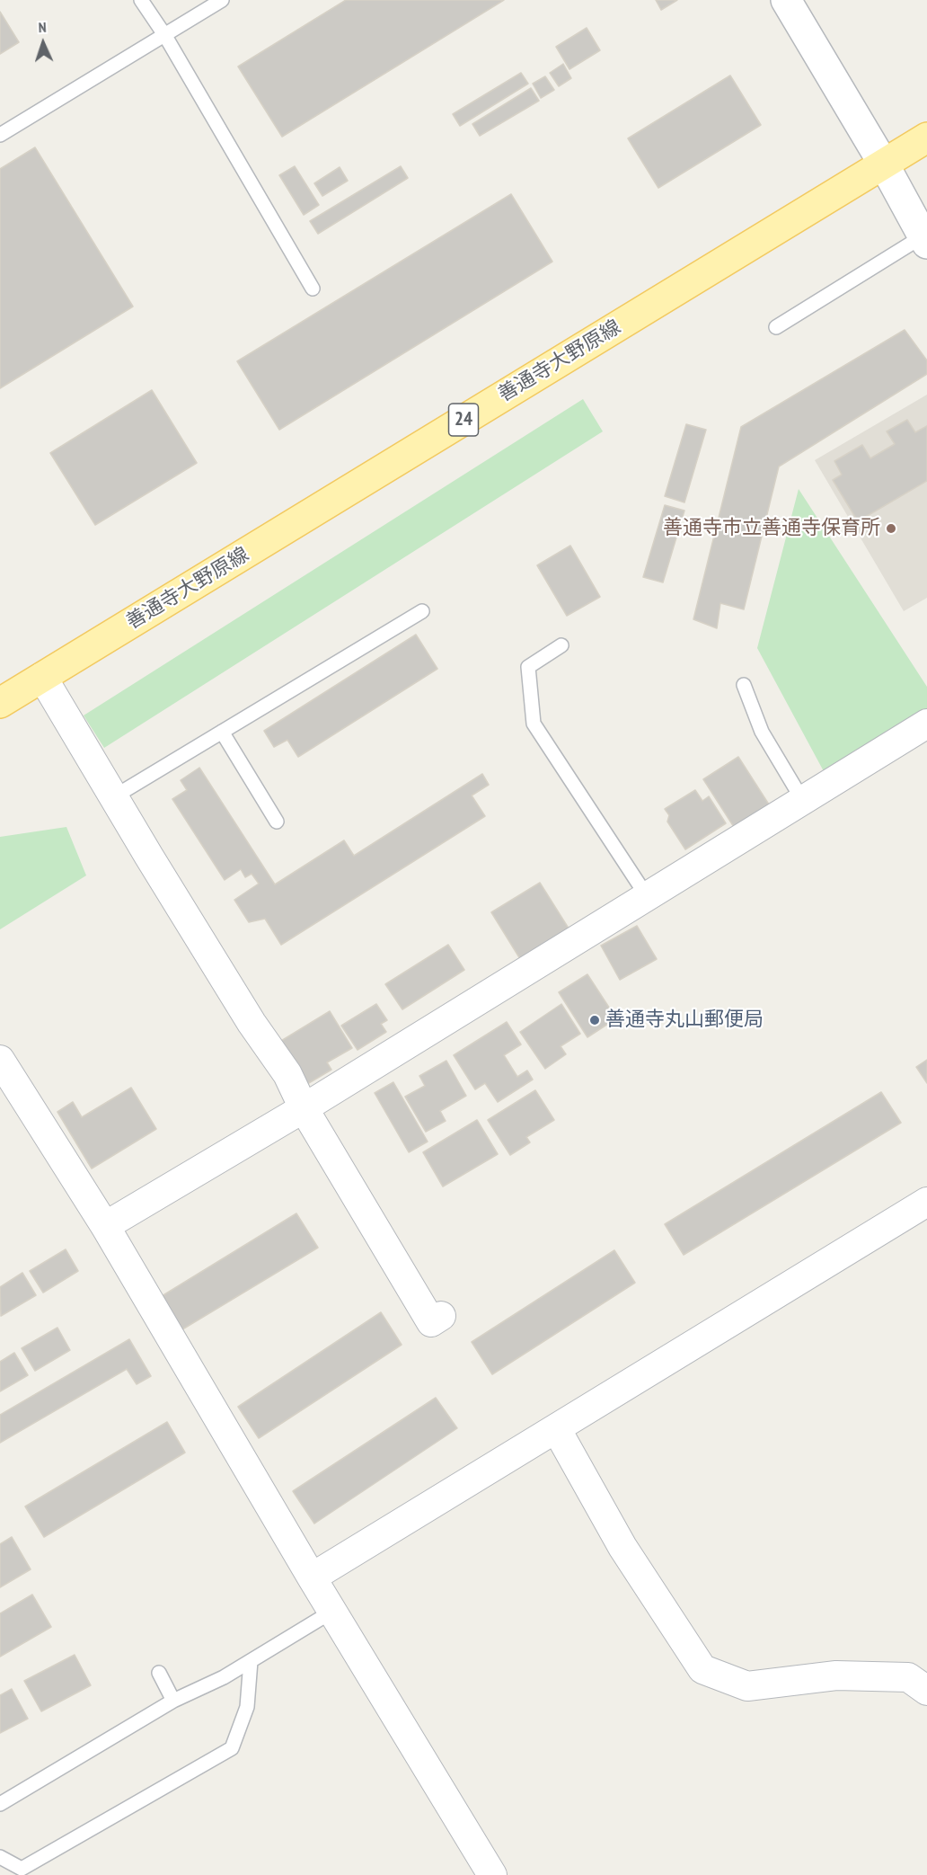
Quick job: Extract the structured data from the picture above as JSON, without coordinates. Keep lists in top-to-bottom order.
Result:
{
  "streets": {
    "main road": ["善通寺大野原線", "24"]
  },
  "places": ["善通寺市立善通寺保育所", "善通寺丸山郵便局"],
  "north": "top"
}
